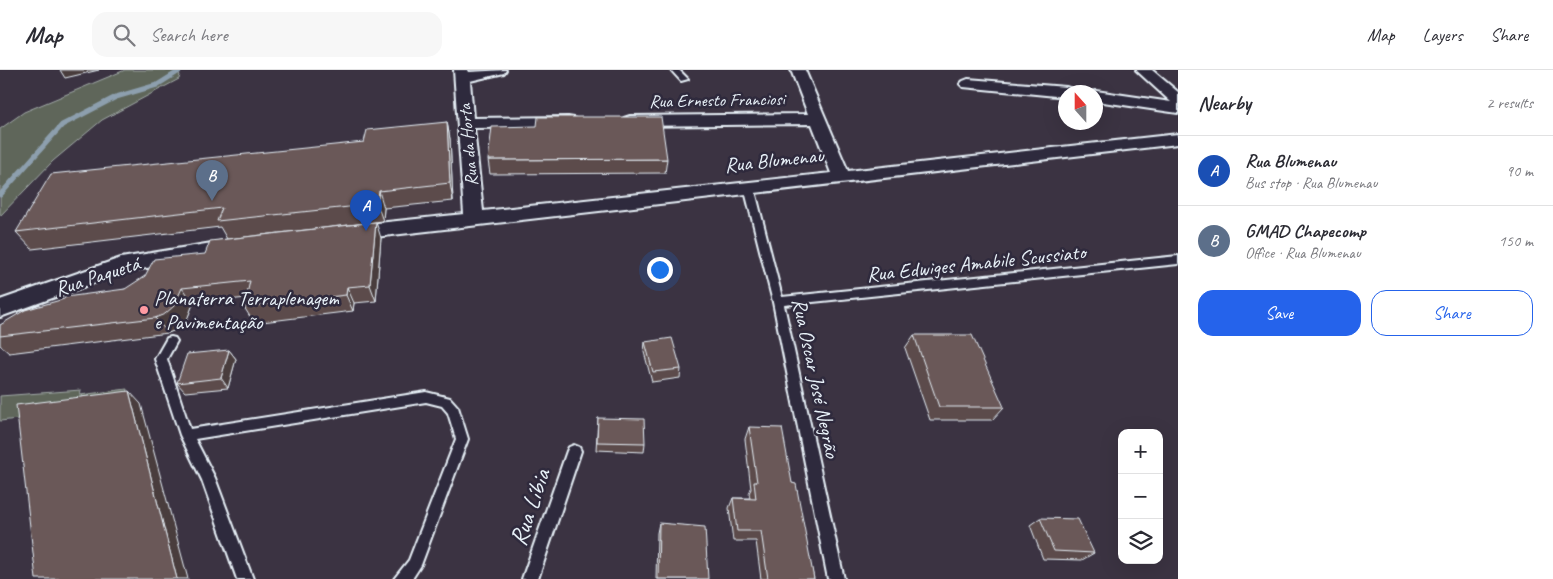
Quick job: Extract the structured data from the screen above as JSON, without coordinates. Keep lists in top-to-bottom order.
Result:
{
  "streets": {
    "street": [
      "Rua Ernesto Franciosi",
      "Rua da Horta",
      "Rua Blumenau",
      "Rua Paquetá"
    ],
    "lane": ["Rua Edwiges Amabile Scussiato", "Rua Oscar José Negrão", "Rua Líbia"]
  },
  "crossings": [
    ["Rua da Horta", "Rua Blumenau"],
    ["Rua Blumenau", "Rua Oscar José Negrão"],
    ["Rua Edwiges Amabile Scussiato", "Rua Oscar José Negrão"]
  ],
  "places": ["Planaterra Terraplenagem e Pavimentação"],
  "north": "top",
  "page": {
    "header": "Map",
    "search": "Search here",
    "nav": ["Map", "Layers", "Share"],
    "heading": ["Nearby", "2 results"],
    "list": [
      {
        "mark": "A",
        "name": "Rua Blumenau",
        "note": "Bus stop · Rua Blumenau",
        "value": "90 m"
      },
      {
        "mark": "B",
        "name": "GMAD Chapecomp",
        "note": "Office · Rua Blumenau",
        "value": "150 m"
      }
    ],
    "pins": ["B", "A"],
    "buttons": ["Save", "Share"],
    "map_buttons": ["+", "−"]
  }
}
